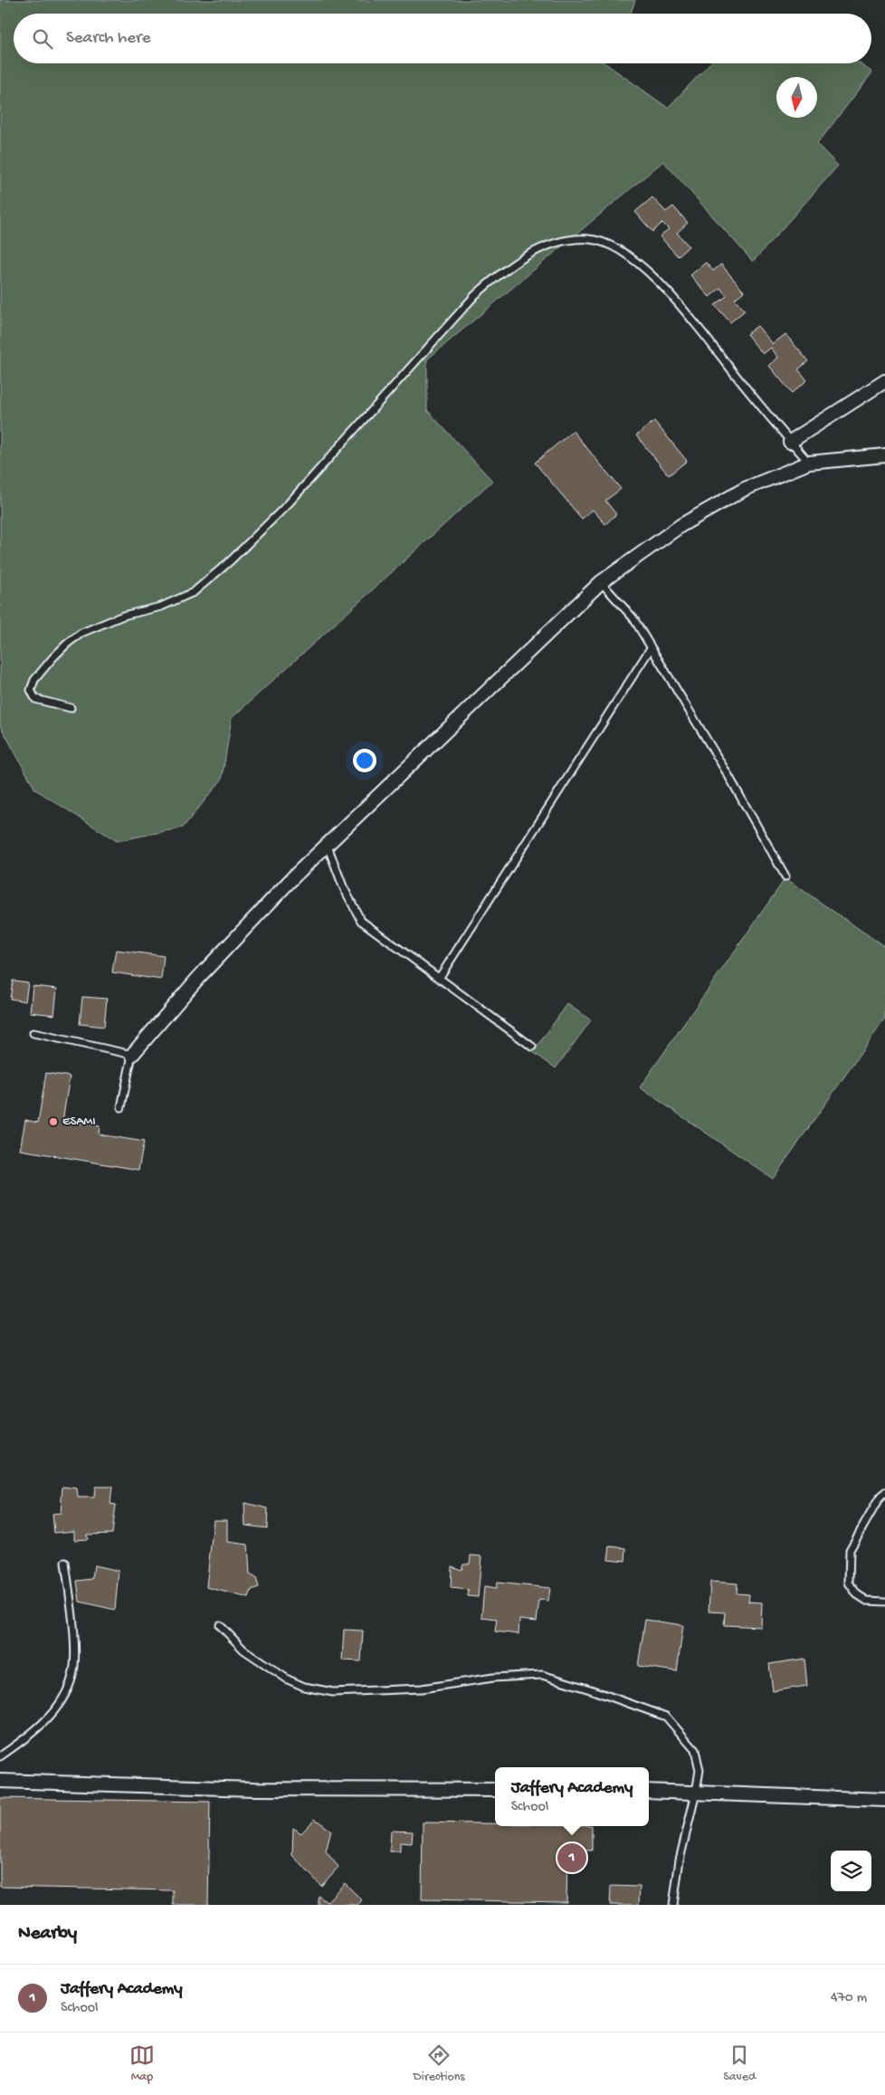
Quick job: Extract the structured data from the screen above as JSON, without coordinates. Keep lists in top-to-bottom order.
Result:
{
  "places": ["ESAMI"],
  "north": "bottom",
  "page": {
    "search": "Search here",
    "popup": ["Jaffery Academy", "School"],
    "pins": "1",
    "heading": "Nearby",
    "list": [
      {
        "mark": "1",
        "name": "Jaffery Academy",
        "note": "School",
        "value": "470 m"
      }
    ],
    "nav": ["Map", "Directions", "Saved"]
  }
}
